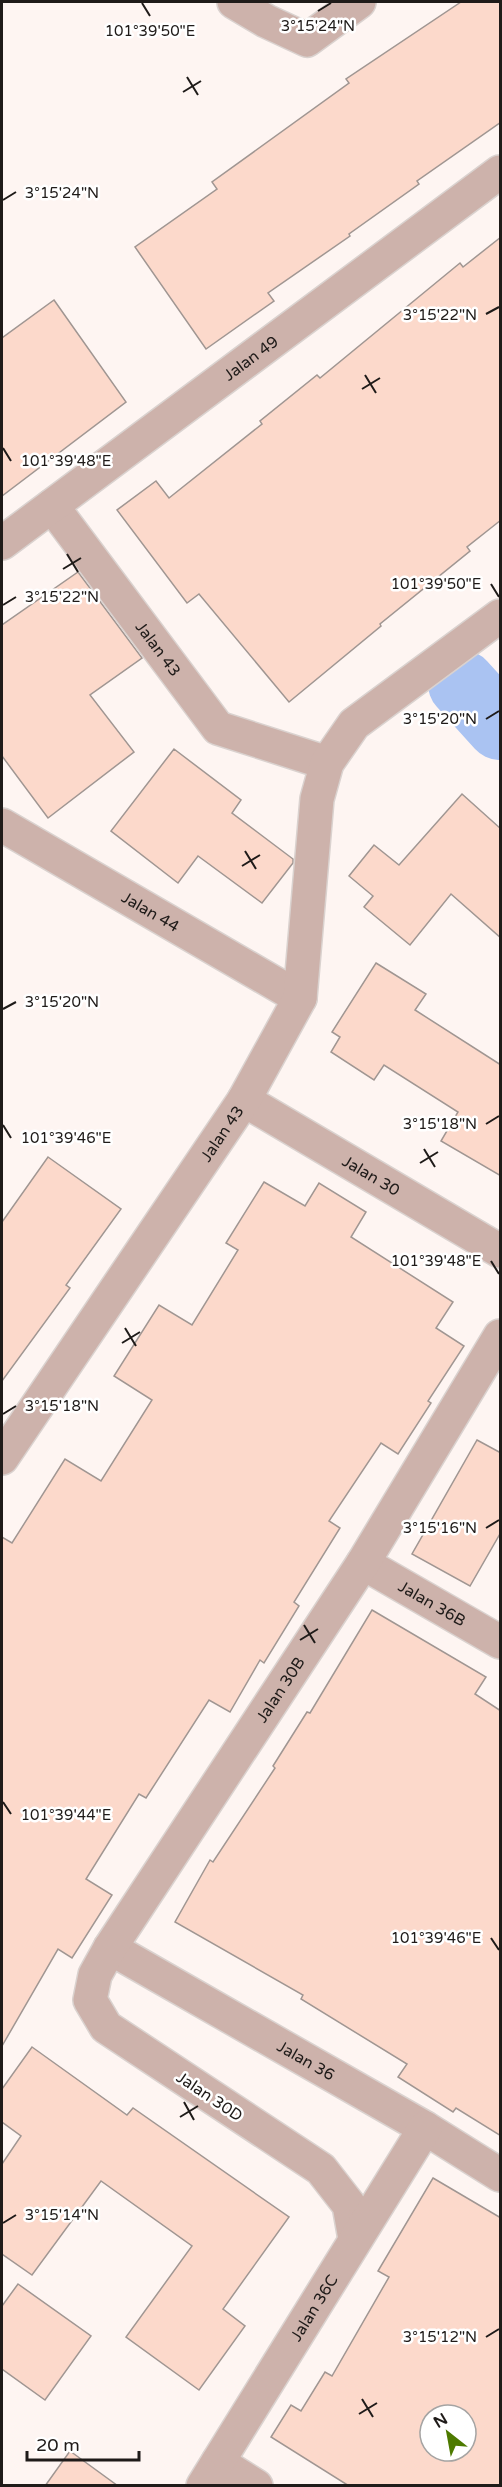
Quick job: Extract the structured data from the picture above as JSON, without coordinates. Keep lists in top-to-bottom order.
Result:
{
  "streets": {
    "street": [
      "Jalan 49",
      "Jalan 43",
      "Jalan 44",
      "Jalan 30",
      "Jalan 36B",
      "Jalan 30B",
      "Jalan 36",
      "Jalan 30D",
      "Jalan 36C"
    ]
  },
  "crossings": [
    ["Jalan 49", "Jalan 43"],
    ["Jalan 43", "Jalan 44"],
    ["Jalan 43", "Jalan 30"],
    ["Jalan 36B", "Jalan 30B"],
    ["Jalan 30B", "Jalan 36"],
    ["Jalan 30B", "Jalan 30D"],
    ["Jalan 36", "Jalan 30D"],
    ["Jalan 36", "Jalan 36C"],
    ["Jalan 30D", "Jalan 36C"]
  ],
  "scale_bar": "20 m",
  "north": "top left",
  "coordinates": [
    "3°15'24\"N",
    "101°39'50\"E",
    "3°15'22\"N",
    "101°39'48\"E",
    "3°15'20\"N",
    "3°15'18\"N",
    "101°39'46\"E",
    "3°15'16\"N",
    "101°39'44\"E",
    "3°15'14\"N",
    "3°15'12\"N"
  ]
}
